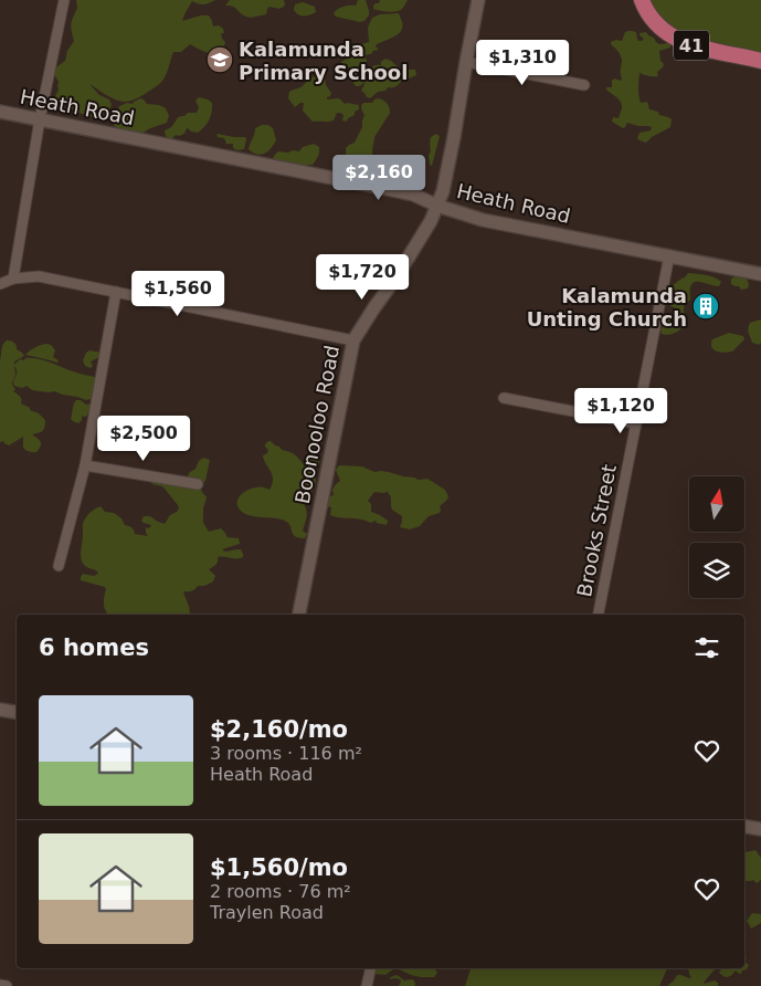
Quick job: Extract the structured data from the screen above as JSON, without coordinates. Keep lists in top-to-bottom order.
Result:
{
  "streets": {
    "main road": ["41"],
    "street": ["Heath Road", "Boonooloo Road", "Brooks Street"]
  },
  "crossings": [
    ["Heath Road", "Boonooloo Road"],
    ["Heath Road", "Brooks Street"]
  ],
  "places": {
    "school or university": ["Kalamunda Primary School"],
    "building": ["Kalamunda Unting Church"]
  },
  "north": "top",
  "page": {
    "price": [
      "$1,310",
      "$2,160",
      "$1,720",
      "$1,560",
      "$1,120",
      "$2,500"
    ],
    "heading": "6 homes",
    "list": [
      {
        "name": "$2,160/mo",
        "note": "3 rooms · 116 m² · Heath Road"
      },
      {
        "name": "$1,560/mo",
        "note": "2 rooms · 76 m² · Traylen Road"
      }
    ]
  }
}
